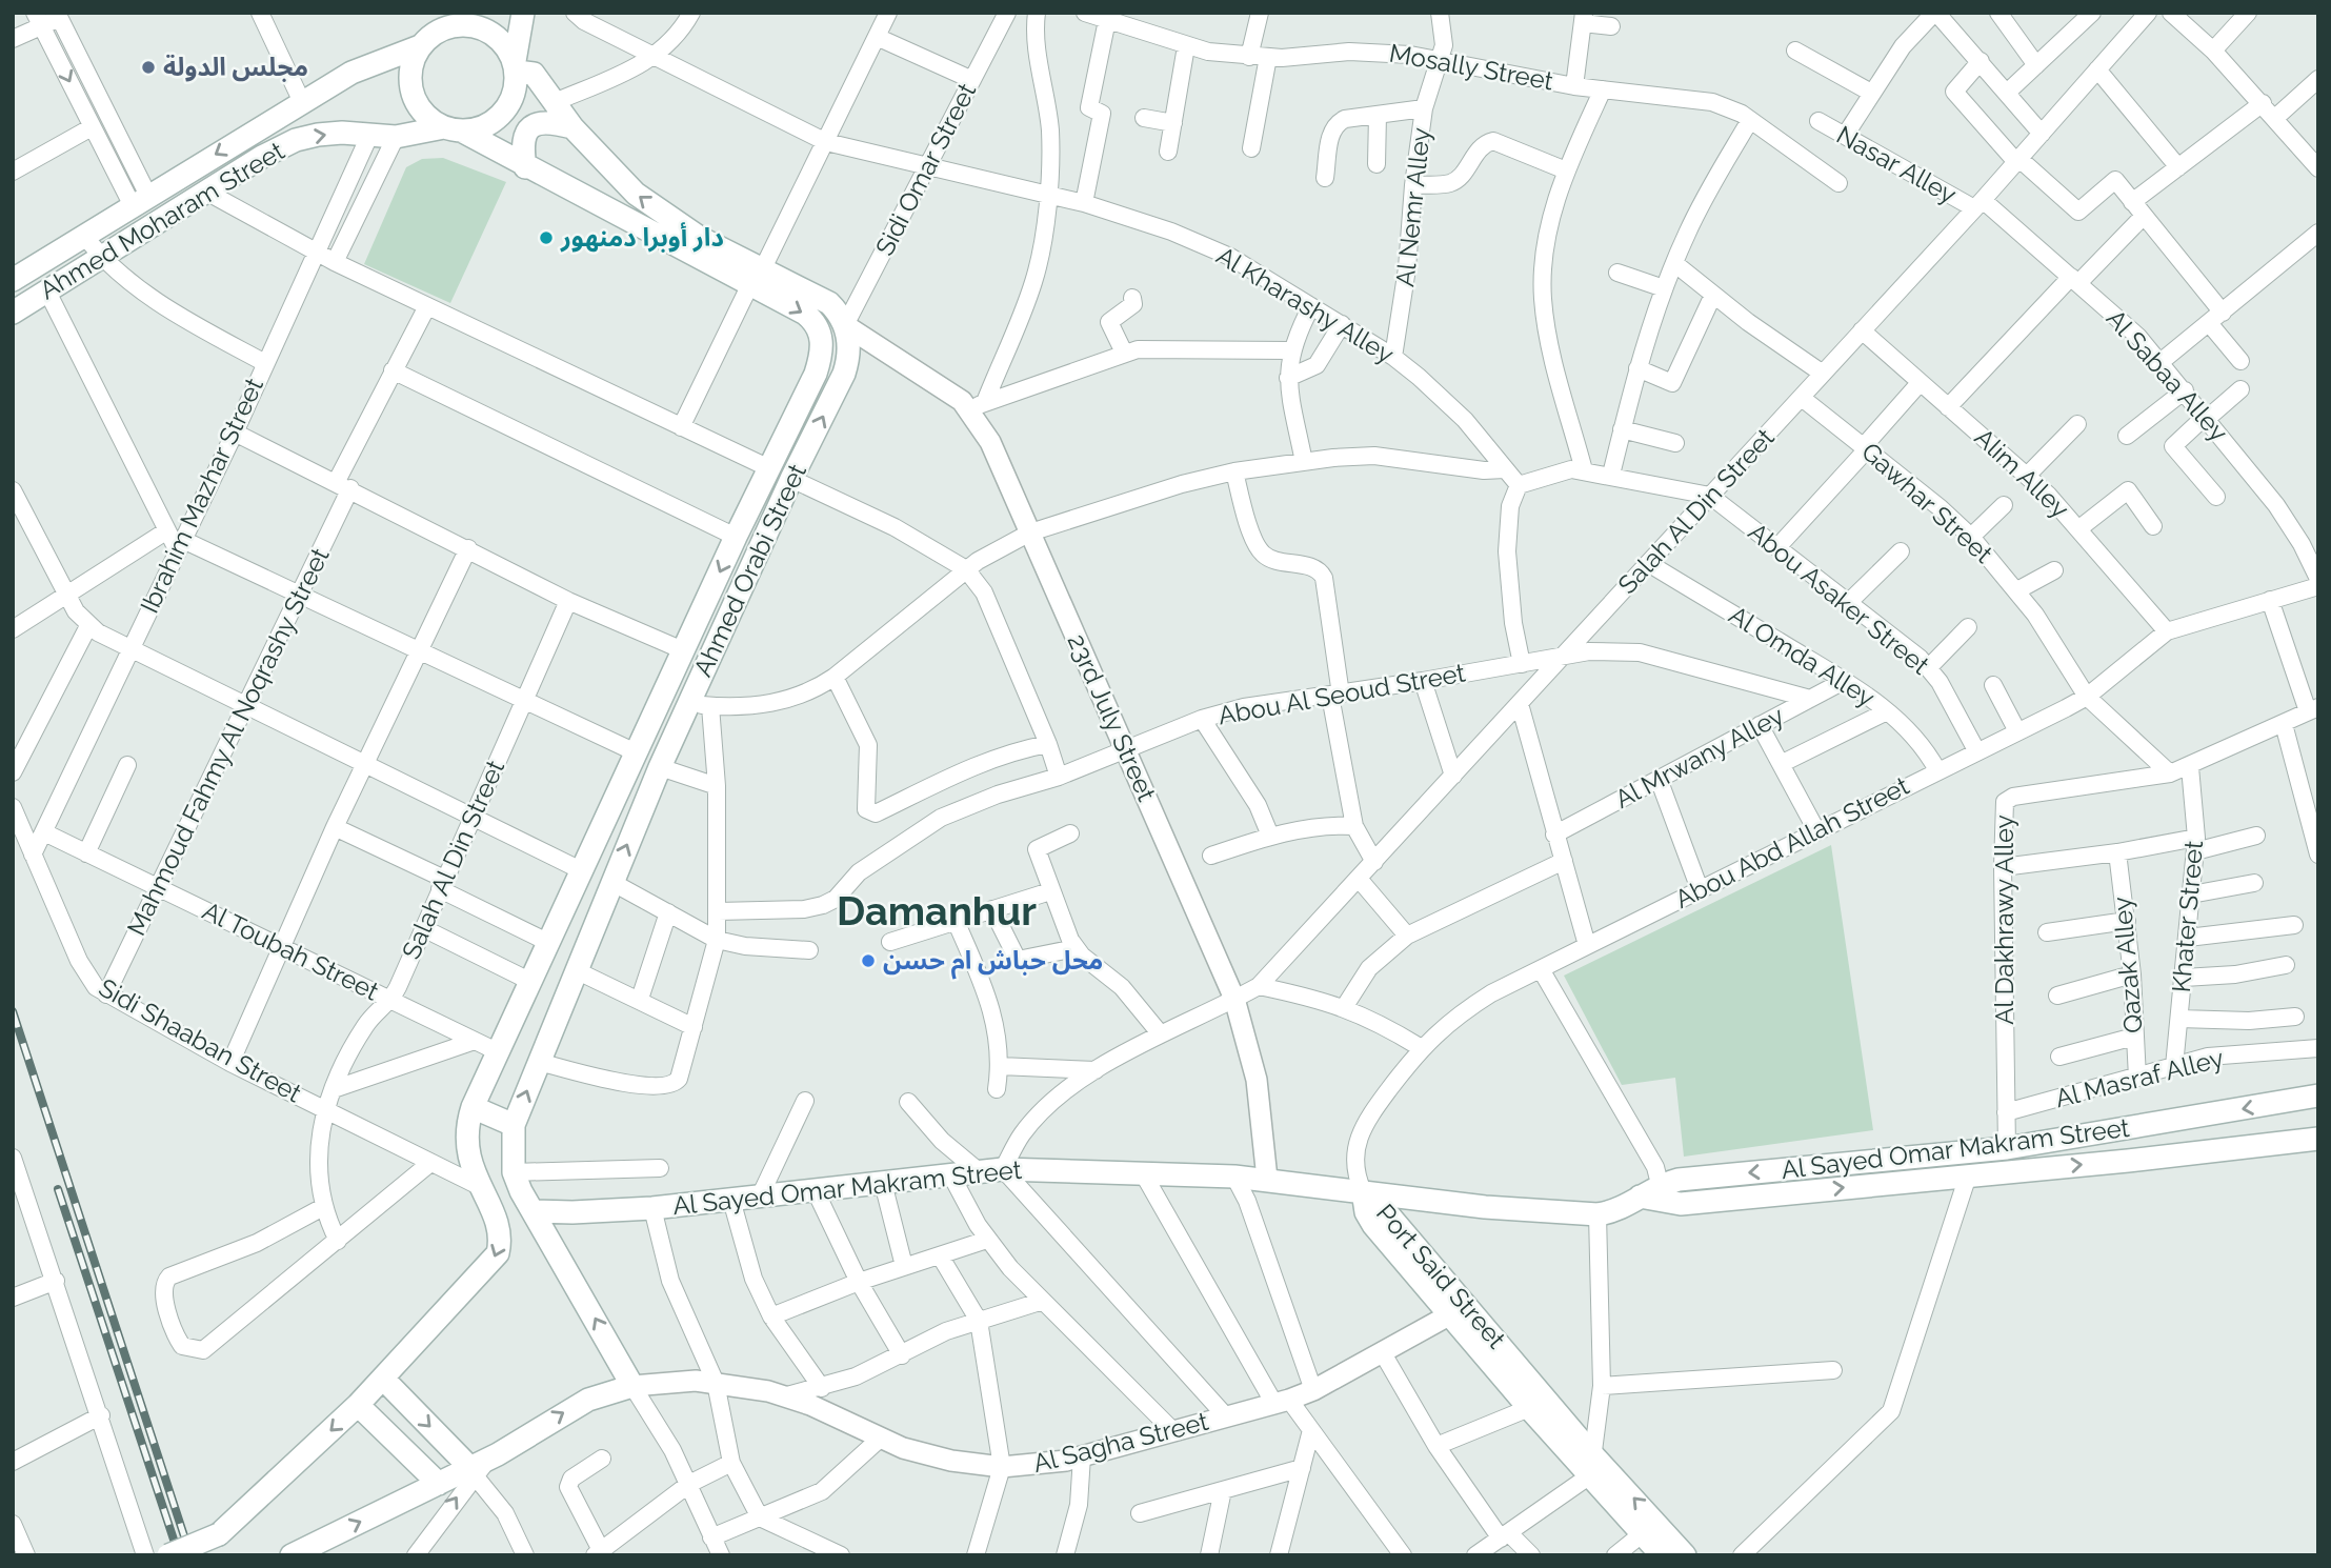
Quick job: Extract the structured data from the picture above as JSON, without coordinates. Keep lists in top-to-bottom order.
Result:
{
  "streets": {
    "main road": [
      "Ahmed Moharam Street",
      "Ahmed Orabi Street",
      "Al Sayed Omar Makram Street",
      "Port Said Street"
    ],
    "street": [
      "Mosally Street",
      "Nasar Alley",
      "Sidi Omar Street",
      "Al Nemr Alley",
      "Al Kharashy Alley",
      "Al Sabaa Alley",
      "Alim Alley",
      "Ibrahim Mazhar Street",
      "Gawhar Street",
      "Salah Al Din Street",
      "Abou Asaker Street",
      "Al Omda Alley",
      "Abou Al Seoud Street",
      "23rd July Street",
      "Mahmoud Fahmy Al Noqrashy Street",
      "Al Mrwany Alley",
      "Abou Abd Allah Street",
      "Khater Street",
      "Al Dakhrawy Alley",
      "Al Toubah Street",
      "Qazak Alley",
      "Sidi Shaaban Street",
      "Al Masraf Alley",
      "Al Sagha Street"
    ]
  },
  "crossings": [
    ["Mosally Street", "Al Nemr Alley"],
    ["Nasar Alley", "Al Sabaa Alley"],
    ["Nasar Alley", "Salah Al Din Street"],
    ["Sidi Omar Street", "Al Kharashy Alley"],
    ["Sidi Omar Street", "Ahmed Orabi Street"],
    ["Sidi Omar Street", "23rd July Street"],
    ["Al Nemr Alley", "Al Kharashy Alley"],
    ["Ahmed Moharam Street", "Ibrahim Mazhar Street"],
    ["Ahmed Moharam Street", "Ahmed Orabi Street"],
    ["Al Sabaa Alley", "Salah Al Din Street"],
    ["Alim Alley", "Salah Al Din Street"],
    ["Alim Alley", "Abou Abd Allah Street"],
    ["Ibrahim Mazhar Street", "Al Toubah Street"],
    ["Ibrahim Mazhar Street", "Sidi Shaaban Street"],
    ["Gawhar Street", "Salah Al Din Street"],
    ["Gawhar Street", "Abou Abd Allah Street"],
    ["Gawhar Street", "Al Dakhrawy Alley"],
    ["Salah Al Din Street", "Abou Asaker Street"],
    ["Salah Al Din Street", "Al Omda Alley"],
    ["Salah Al Din Street", "Abou Al Seoud Street"],
    ["Salah Al Din Street", "23rd July Street"],
    ["Salah Al Din Street", "Al Toubah Street"],
    ["Salah Al Din Street", "Sidi Shaaban Street"],
    ["Salah Al Din Street", "Al Sayed Omar Makram Street"],
    ["Ahmed Orabi Street", "23rd July Street"],
    ["Ahmed Orabi Street", "Al Toubah Street"],
    ["Ahmed Orabi Street", "Sidi Shaaban Street"],
    ["Ahmed Orabi Street", "Al Sayed Omar Makram Street"],
    ["Ahmed Orabi Street", "Al Sagha Street"],
    ["Abou Asaker Street", "Abou Abd Allah Street"],
    ["Al Omda Alley", "Al Mrwany Alley"],
    ["Al Omda Alley", "Abou Abd Allah Street"],
    ["Abou Al Seoud Street", "23rd July Street"],
    ["Abou Al Seoud Street", "Al Mrwany Alley"],
    ["23rd July Street", "Al Sayed Omar Makram Street"],
    ["Mahmoud Fahmy Al Noqrashy Street", "Al Toubah Street"],
    ["Mahmoud Fahmy Al Noqrashy Street", "Sidi Shaaban Street"],
    ["Abou Abd Allah Street", "Al Sayed Omar Makram Street"],
    ["Abou Abd Allah Street", "Port Said Street"],
    ["Khater Street", "Al Dakhrawy Alley"],
    ["Khater Street", "Al Masraf Alley"],
    ["Al Dakhrawy Alley", "Al Masraf Alley"],
    ["Al Dakhrawy Alley", "Al Sayed Omar Makram Street"],
    ["Qazak Alley", "Al Masraf Alley"],
    ["Al Sayed Omar Makram Street", "Port Said Street"],
    ["Port Said Street", "Al Sagha Street"]
  ],
  "districts": ["Damanhur"],
  "places": ["مجلس الدولة", "دار أوبرا دمنهور", "محل حباش ام حسن"]
}
